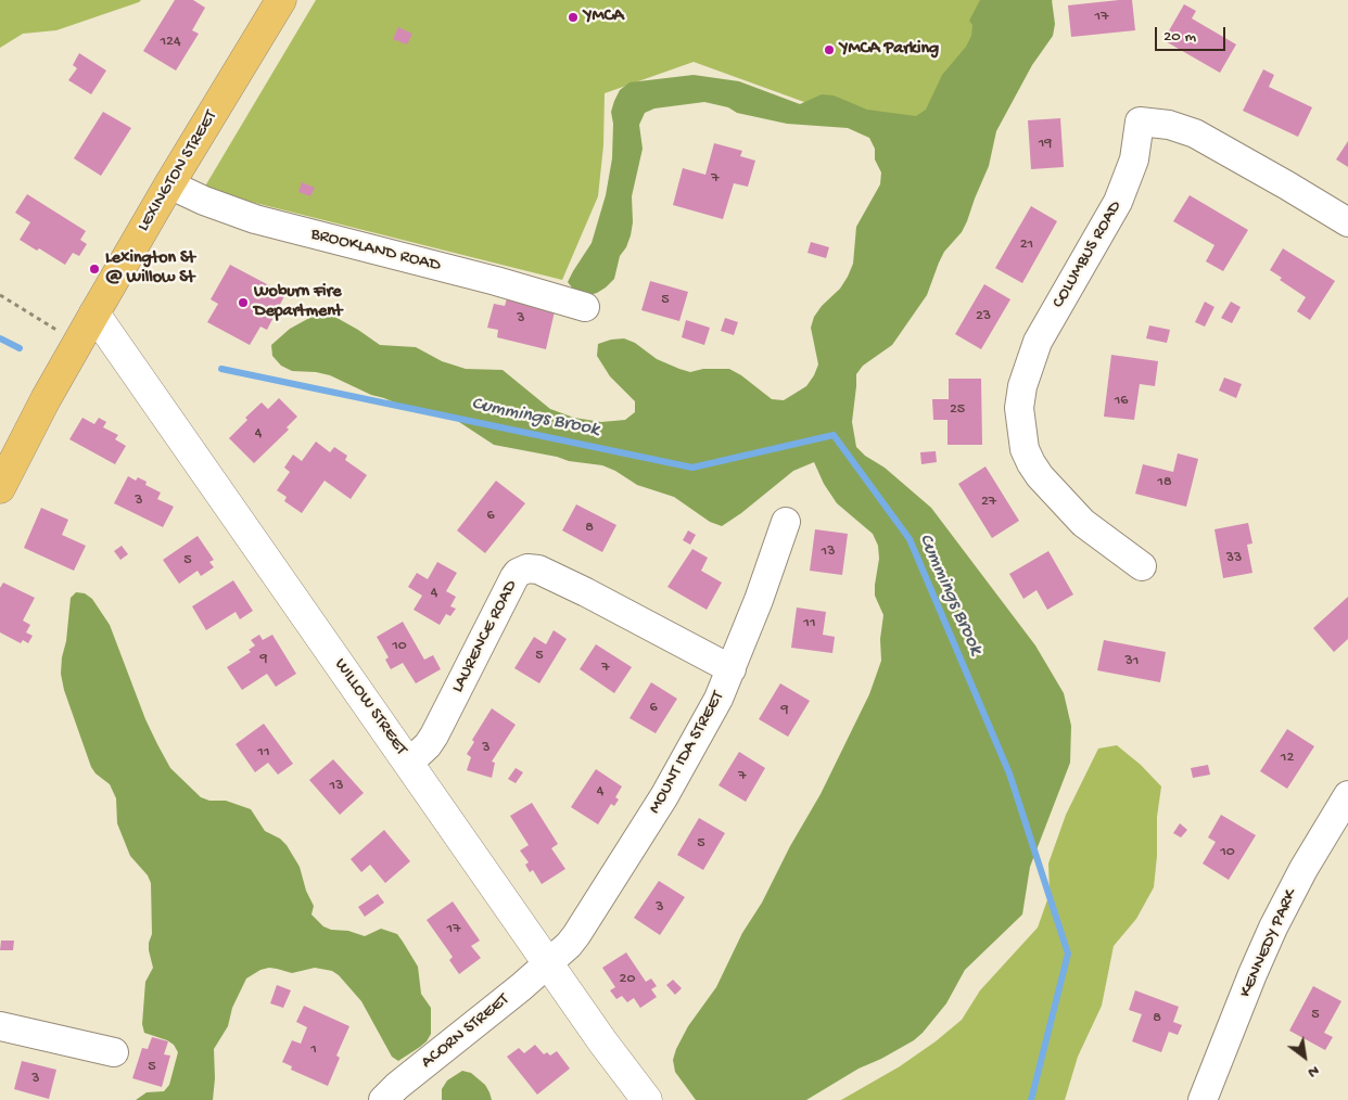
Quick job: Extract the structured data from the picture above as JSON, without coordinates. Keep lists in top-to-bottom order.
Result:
{
  "streets": {
    "main road": ["LEXINGTON STREET"],
    "street": [
      "BROOKLAND ROAD",
      "COLUMBUS ROAD",
      "LAURENCE ROAD",
      "WILLOW STREET",
      "MOUNT IDA STREET",
      "KENNEDY PARK",
      "ACORN STREET"
    ]
  },
  "crossings": [
    ["LEXINGTON STREET", "BROOKLAND ROAD"],
    ["LEXINGTON STREET", "WILLOW STREET"],
    ["LAURENCE ROAD", "WILLOW STREET"],
    ["LAURENCE ROAD", "MOUNT IDA STREET"],
    ["WILLOW STREET", "MOUNT IDA STREET"],
    ["WILLOW STREET", "ACORN STREET"],
    ["MOUNT IDA STREET", "ACORN STREET"]
  ],
  "water": ["Cummings Brook"],
  "places": [
    "YMCA",
    "YMCA Parking",
    "Lexington St @ Willow St",
    "Woburn Fire Department"
  ],
  "house_numbers": [
    "17",
    "124",
    "19",
    "7",
    "21",
    "5",
    "23",
    "3",
    "16",
    "25",
    "4",
    "18",
    "3",
    "27",
    "6",
    "8",
    "13",
    "33",
    "5",
    "4",
    "11",
    "10",
    "5",
    "9",
    "31",
    "7",
    "6",
    "9",
    "3",
    "11",
    "12",
    "7",
    "13",
    "4",
    "5",
    "10",
    "3",
    "17",
    "20",
    "5",
    "8",
    "1",
    "5",
    "3"
  ],
  "scale_bar": "20 m",
  "north": "bottom right"
}
